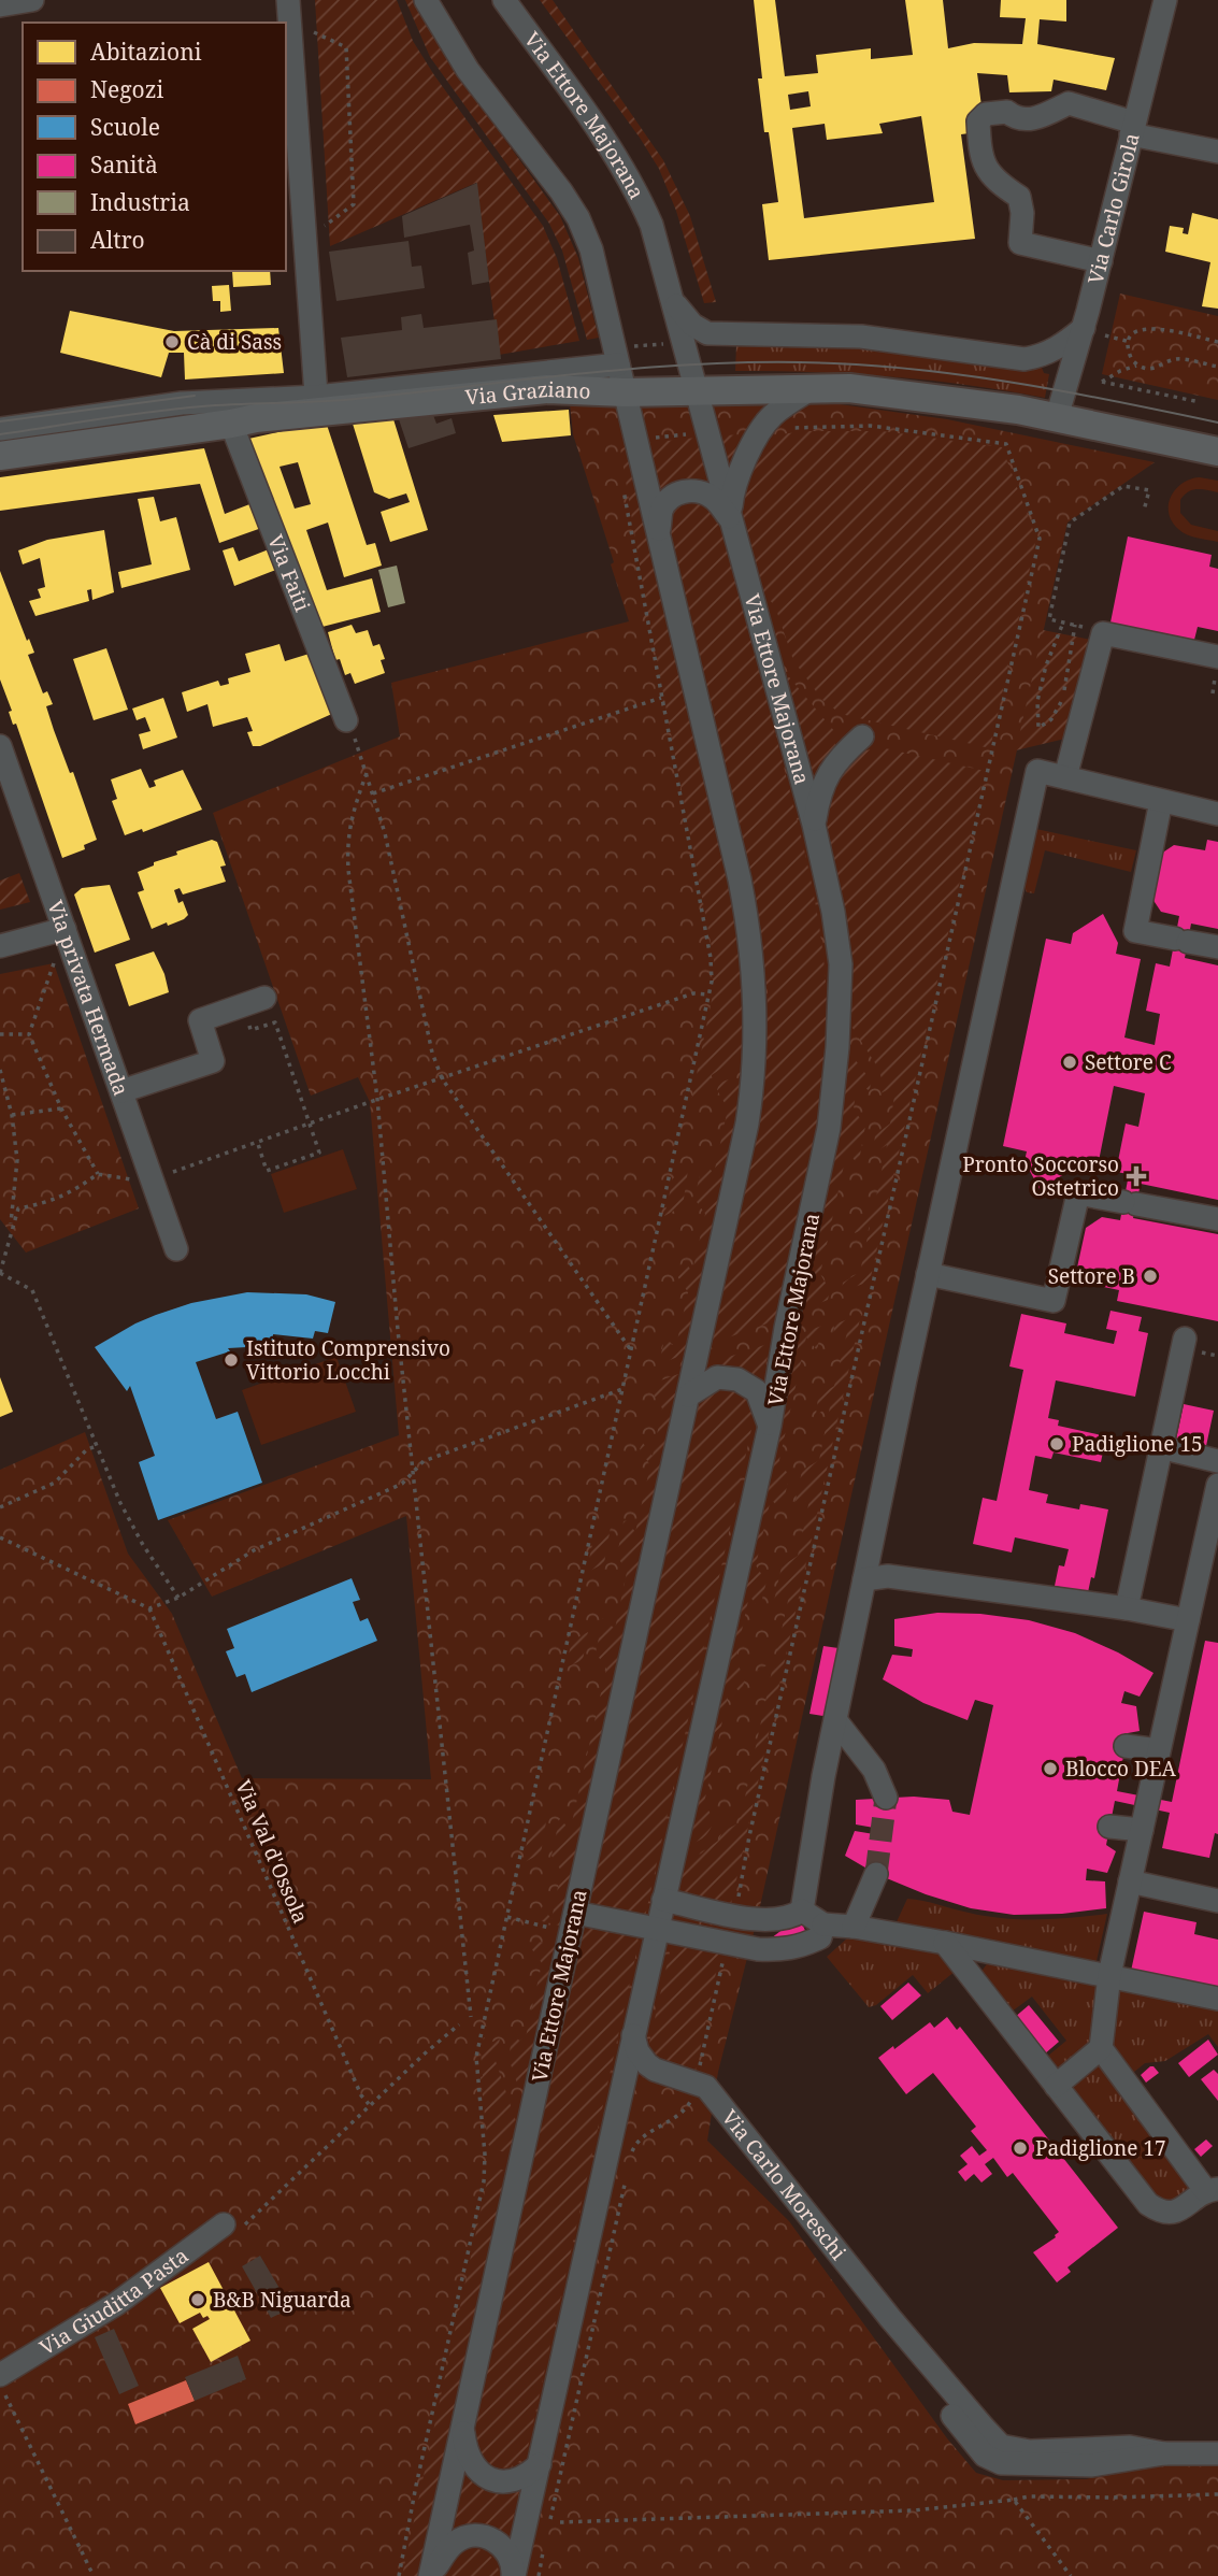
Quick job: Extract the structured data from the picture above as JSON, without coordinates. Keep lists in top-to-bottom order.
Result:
{
  "streets": {
    "main road": ["Via Graziano"],
    "street": [
      "Via Ettore Majorana",
      "Via Carlo Girola",
      "Via Faiti",
      "Via privata Hermada",
      "Via Carlo Moreschi",
      "Via Giuditta Pasta"
    ],
    "path": ["Via Val d'Ossola"]
  },
  "crossings": [
    ["Via Ettore Majorana", "Via Graziano"],
    ["Via Ettore Majorana", "Via Carlo Moreschi"],
    ["Via Carlo Girola", "Via Graziano"],
    ["Via Graziano", "Via Faiti"]
  ],
  "places": {
    "other": [
      "Cà di Sass",
      "Settore C",
      "Settore B",
      "Istituto Comprensivo Vittorio Locchi",
      "Padiglione 15",
      "Blocco DEA",
      "Padiglione 17",
      "B&B Niguarda"
    ],
    "health": ["Pronto Soccorso Ostetrico"]
  },
  "legend": [
    "Abitazioni",
    "Negozi",
    "Scuole",
    "Sanità",
    "Industria",
    "Altro"
  ]
}
